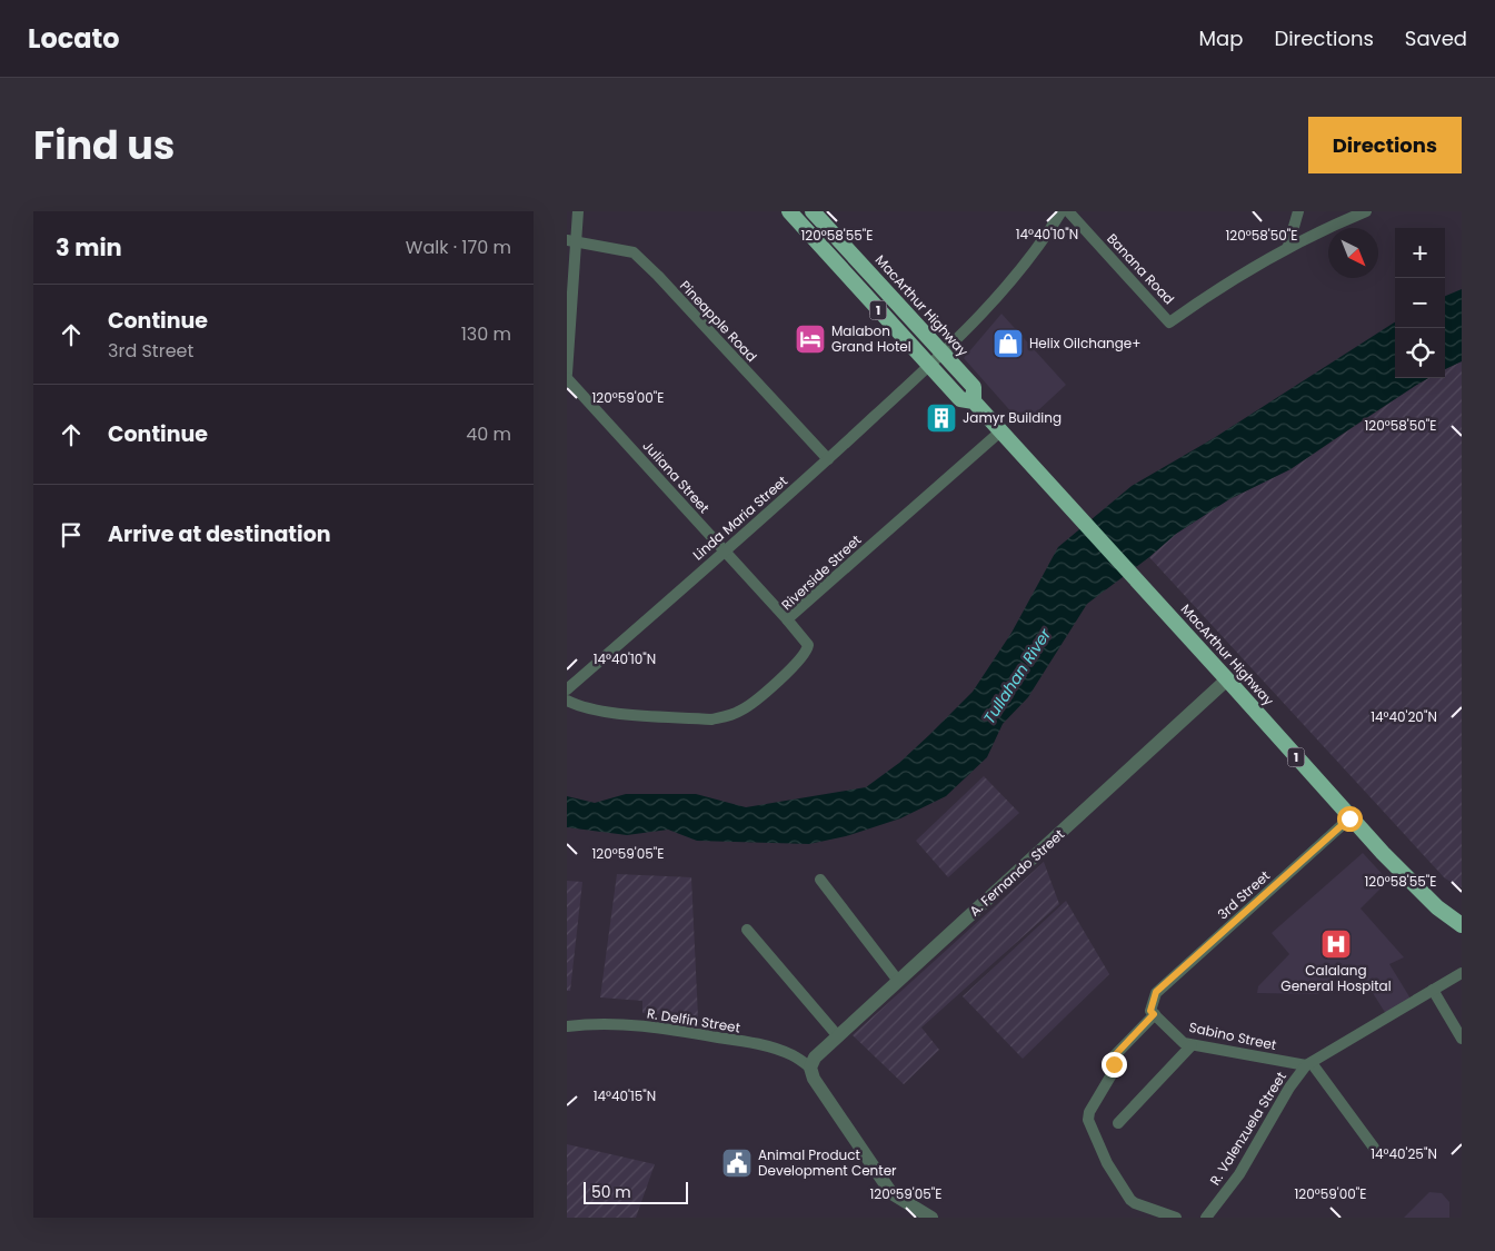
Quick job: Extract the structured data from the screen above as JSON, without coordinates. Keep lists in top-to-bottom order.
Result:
{
  "streets": {
    "highway": ["MacArthur Highway", "1"],
    "street": [
      "Banana Road",
      "Pineapple Road",
      "Juliana Street",
      "Linda Maria Street",
      "Riverside Street",
      "A. Fernando Street",
      "3rd Street",
      "R. Delfin Street",
      "Sabino Street",
      "R. Valenzuela Street"
    ]
  },
  "crossings": [
    ["MacArthur Highway", "Linda Maria Street"],
    ["MacArthur Highway", "Riverside Street"],
    ["MacArthur Highway", "A. Fernando Street"],
    ["MacArthur Highway", "3rd Street"],
    ["Pineapple Road", "Linda Maria Street"],
    ["Juliana Street", "Linda Maria Street"],
    ["Juliana Street", "Riverside Street"],
    ["A. Fernando Street", "R. Delfin Street"],
    ["3rd Street", "Sabino Street"],
    ["Sabino Street", "R. Valenzuela Street"]
  ],
  "water": ["Tullahan River"],
  "places": {
    "hotel": ["Malabon Grand Hotel"],
    "shop": ["Helix Oilchange+"],
    "building": ["Jamyr Building"],
    "hospital": ["Calalang General Hospital"],
    "public building": ["Animal Product Development Center"]
  },
  "scale_bar": "50 m",
  "north": "bottom right",
  "page": {
    "header": "Locato",
    "nav": ["Map", "Directions", "Saved"],
    "title": "Find us",
    "buttons": "Directions",
    "heading": ["3 min", "Walk · 170 m"],
    "map_buttons": ["+", "−"],
    "list": [
      ["Continue", "3rd Street", "130 m"],
      ["Continue", "40 m"],
      "Arrive at destination"
    ],
    "scale": "50 m"
  },
  "coordinates": [
    "14°40'10\"N",
    "120°58'55\"E",
    "120°58'50\"E",
    "120°59'00\"E",
    "14°40'20\"N",
    "120°59'05\"E",
    "14°40'15\"N",
    "14°40'25\"N"
  ]
}
